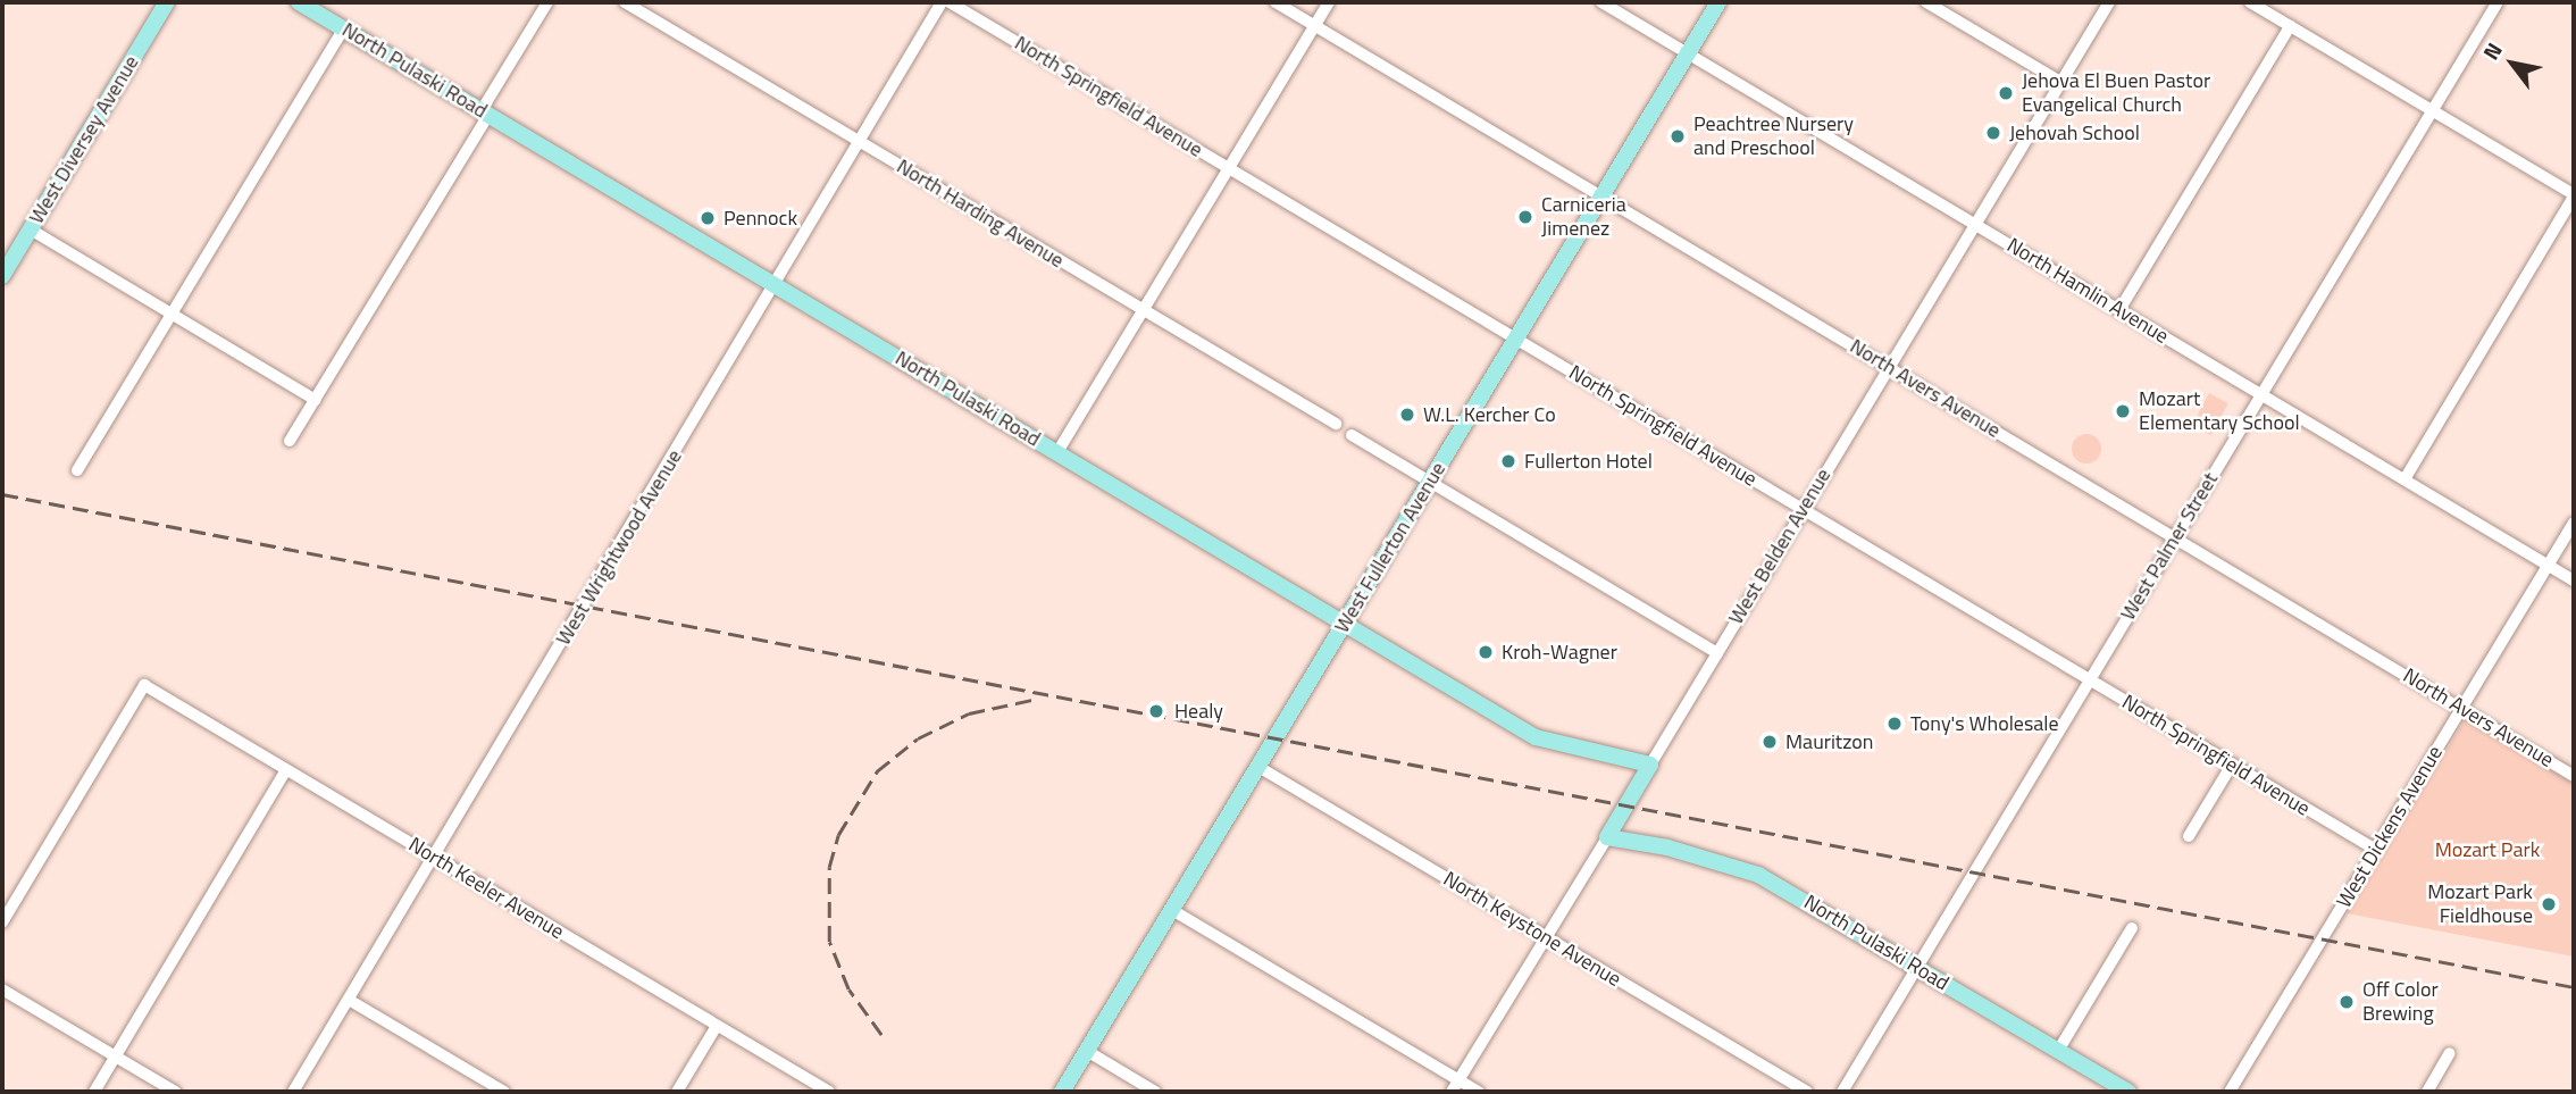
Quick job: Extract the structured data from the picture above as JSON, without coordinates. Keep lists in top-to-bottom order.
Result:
{
  "streets": {
    "main road": [
      "North Pulaski Road",
      "West Diversey Avenue",
      "West Belden Avenue",
      "West Fullerton Avenue"
    ],
    "street": [
      "North Springfield Avenue",
      "North Harding Avenue",
      "North Hamlin Avenue",
      "North Avers Avenue",
      "West Palmer Street",
      "West Wrightwood Avenue",
      "West Dickens Avenue",
      "North Keeler Avenue",
      "North Keystone Avenue"
    ]
  },
  "crossings": [
    ["North Pulaski Road", "West Belden Avenue"],
    ["North Pulaski Road", "West Palmer Street"],
    ["North Pulaski Road", "West Wrightwood Avenue"],
    ["North Pulaski Road", "West Fullerton Avenue"],
    ["North Springfield Avenue", "West Belden Avenue"],
    ["North Springfield Avenue", "West Palmer Street"],
    ["North Springfield Avenue", "West Fullerton Avenue"],
    ["North Springfield Avenue", "West Dickens Avenue"],
    ["North Harding Avenue", "West Wrightwood Avenue"],
    ["North Hamlin Avenue", "West Belden Avenue"],
    ["North Hamlin Avenue", "West Palmer Street"],
    ["North Hamlin Avenue", "West Fullerton Avenue"],
    ["North Hamlin Avenue", "West Dickens Avenue"],
    ["North Avers Avenue", "West Belden Avenue"],
    ["North Avers Avenue", "West Palmer Street"],
    ["North Avers Avenue", "West Fullerton Avenue"],
    ["North Avers Avenue", "West Dickens Avenue"],
    ["West Belden Avenue", "North Keystone Avenue"],
    ["West Wrightwood Avenue", "North Keeler Avenue"],
    ["West Fullerton Avenue", "North Keystone Avenue"]
  ],
  "parks": ["Mozart Park"],
  "places": [
    "Jehova El Buen Pastor Evangelical Church",
    "Jehovah School",
    "Peachtree Nursery and Preschool",
    "Carniceria Jimenez",
    "Pennock",
    "Mozart Elementary School",
    "W.L. Kercher Co",
    "Fullerton Hotel",
    "Kroh-Wagner",
    "Healy",
    "Tony's Wholesale",
    "Mauritzon",
    "Mozart Park Fieldhouse",
    "Off Color Brewing"
  ],
  "north": "top left"
}
